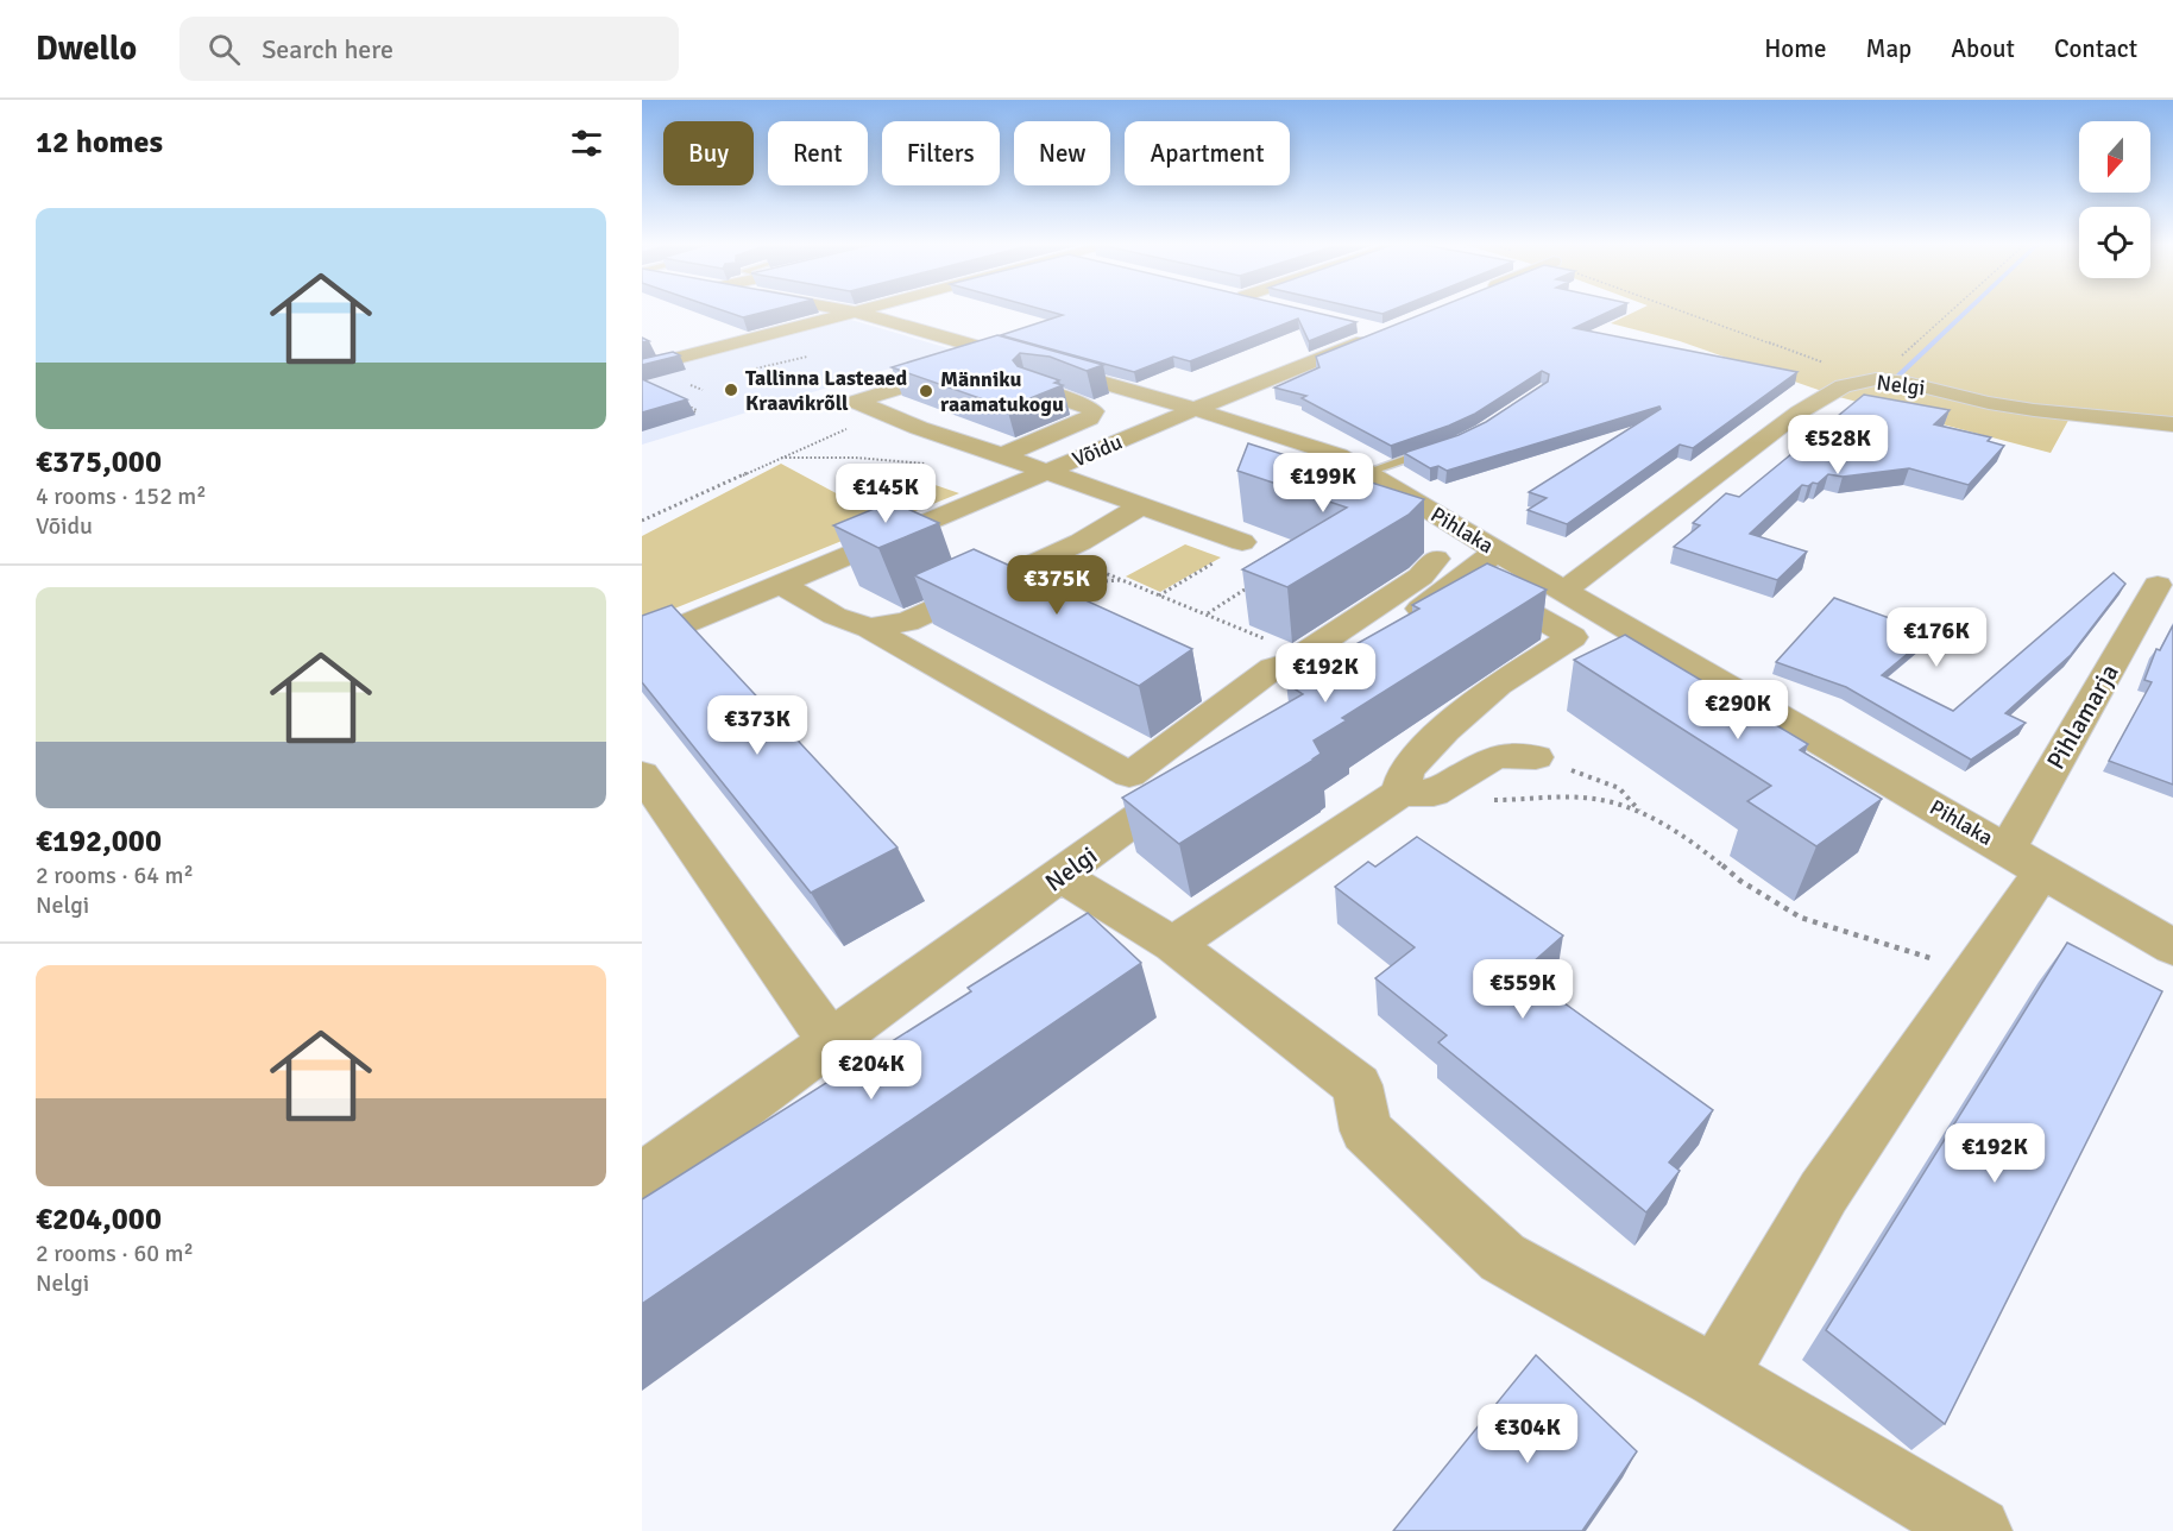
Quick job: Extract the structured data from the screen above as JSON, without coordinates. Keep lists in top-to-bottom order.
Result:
{
  "streets": {
    "street": [
      "Nelgi",
      "Võidu",
      "Pihlaka",
      "Pihlamarja"
    ]
  },
  "crossings": [
    ["Nelgi", "Pihlaka"],
    ["Võidu", "Pihlaka"],
    ["Pihlaka", "Pihlamarja"]
  ],
  "places": ["Tallinna Lasteaed Kraavikrõll", "Männiku raamatukogu"],
  "north": "bottom",
  "page": {
    "header": "Dwello",
    "search": "Search here",
    "nav": [
      "Home",
      "Map",
      "About",
      "Contact"
    ],
    "heading": "12 homes",
    "chip": [
      "Buy",
      "Rent",
      "Filters",
      "New",
      "Apartment"
    ],
    "list": [
      {
        "name": "€375,000",
        "note": "4 rooms · 152 m² · Võidu"
      },
      {
        "name": "€192,000",
        "note": "2 rooms · 64 m² · Nelgi"
      },
      {
        "name": "€204,000",
        "note": "2 rooms · 60 m² · Nelgi"
      }
    ],
    "price": [
      "€528K",
      "€199K",
      "€145K",
      "€375K",
      "€176K",
      "€192K",
      "€290K",
      "€373K",
      "€559K",
      "€204K",
      "€192K",
      "€304K"
    ]
  }
}
